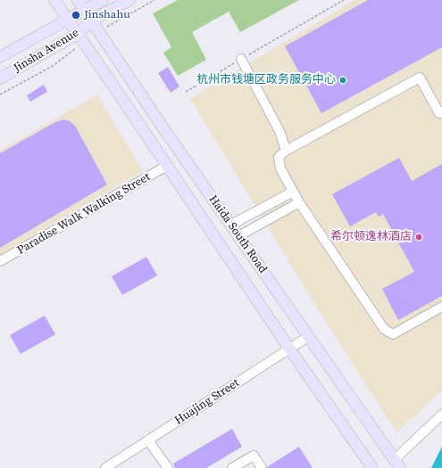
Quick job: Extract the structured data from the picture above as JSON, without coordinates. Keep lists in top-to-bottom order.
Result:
{
  "streets": {
    "main road": ["Jinsha Avenue", "Haida South Road"],
    "street": ["Paradise Walk Walking Street", "Huajing Street"]
  },
  "crossings": [
    ["Jinsha Avenue", "Haida South Road"],
    ["Paradise Walk Walking Street", "Haida South Road"],
    ["Haida South Road", "Huajing Street"]
  ],
  "places": ["Jinshahu", "杭州市钱塘区政务服务中心", "希尔顿逸林酒店"]
}
